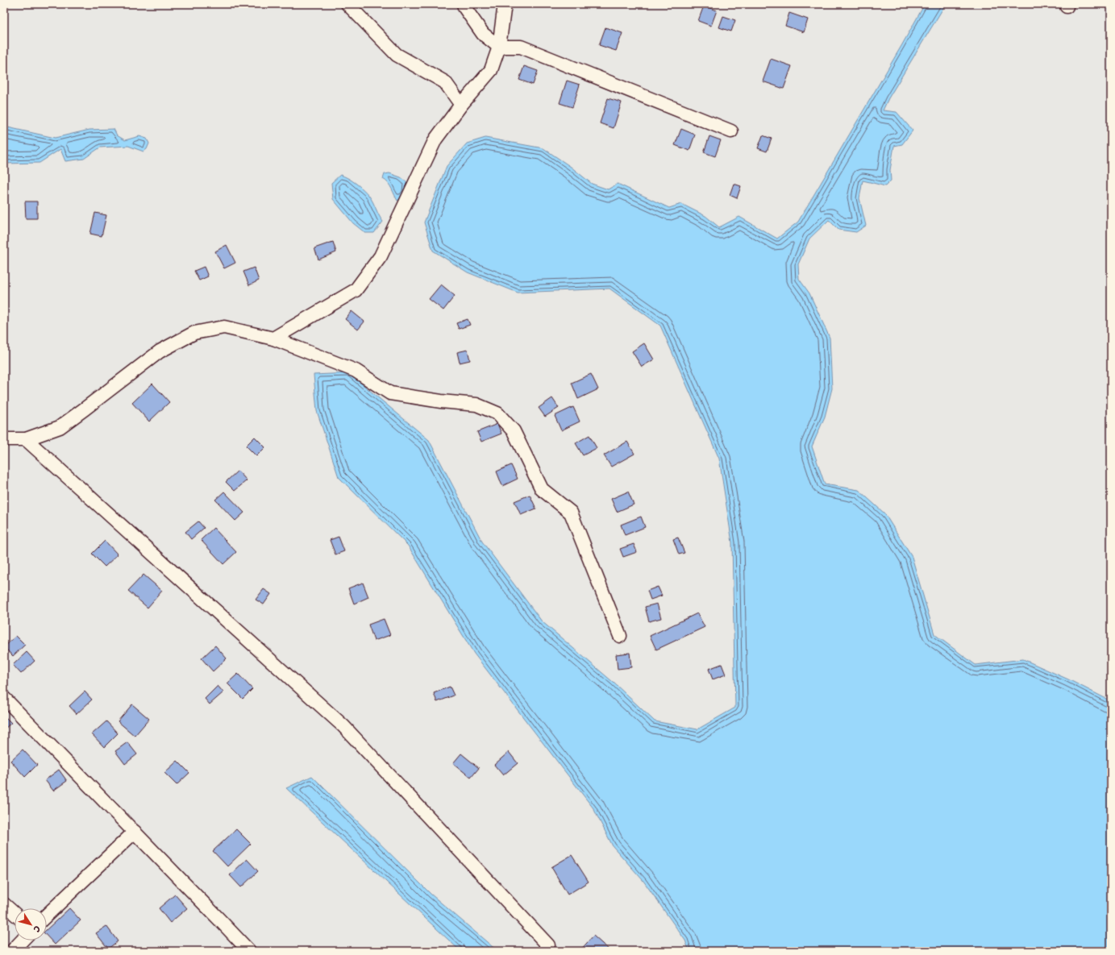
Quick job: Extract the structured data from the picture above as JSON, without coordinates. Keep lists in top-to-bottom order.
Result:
{
  "north": "bottom right"
}
